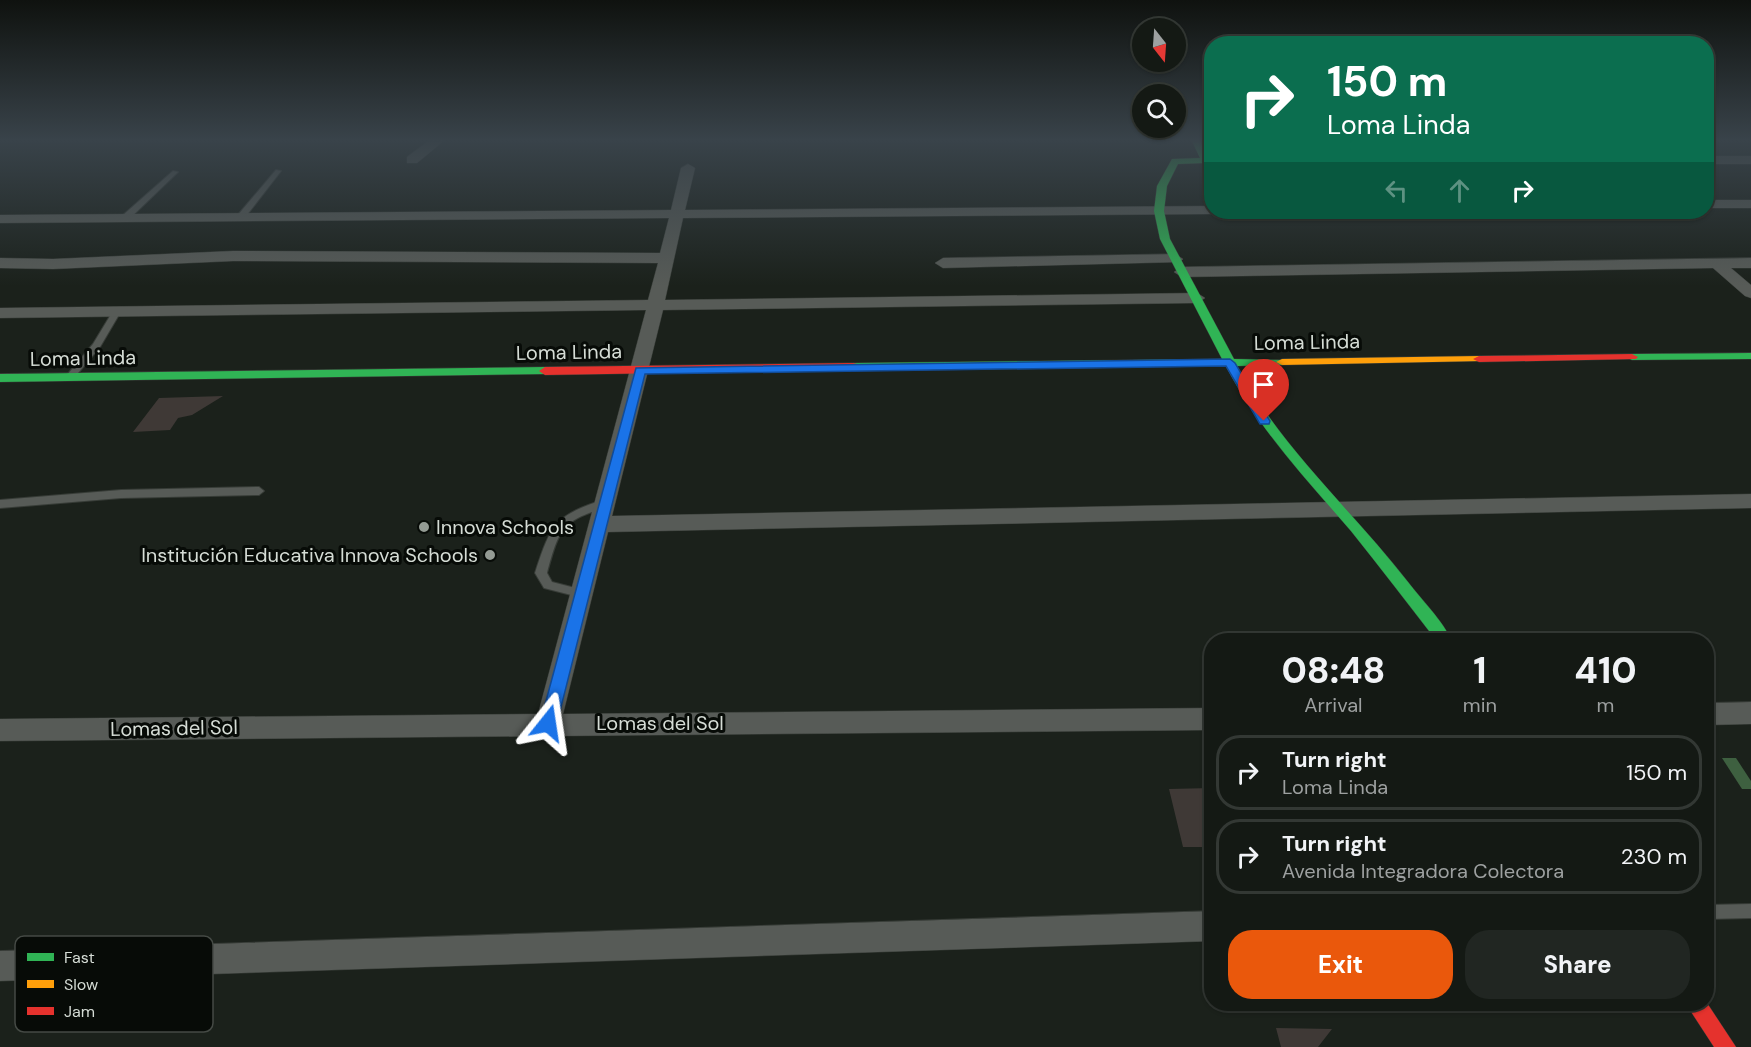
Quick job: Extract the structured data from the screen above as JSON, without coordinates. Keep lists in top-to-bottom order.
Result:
{
  "streets": {
    "street": ["Loma Linda", "Lomas del Sol"]
  },
  "places": ["Innova Schools", "Institución Educativa Innova Schools"],
  "legend": ["Fast", "Slow", "Jam"],
  "north": "bottom",
  "page": {
    "turn": ["150 m", "Loma Linda"],
    "eta": [
      "08:48",
      "Arrival",
      "1",
      "min",
      "410",
      "m"
    ],
    "list": [
      {
        "name": "Turn right",
        "note": "Loma Linda",
        "value": "150 m"
      },
      {
        "name": "Turn right",
        "note": "Avenida Integradora Colectora",
        "value": "230 m"
      }
    ],
    "buttons": ["Exit", "Share"]
  }
}
